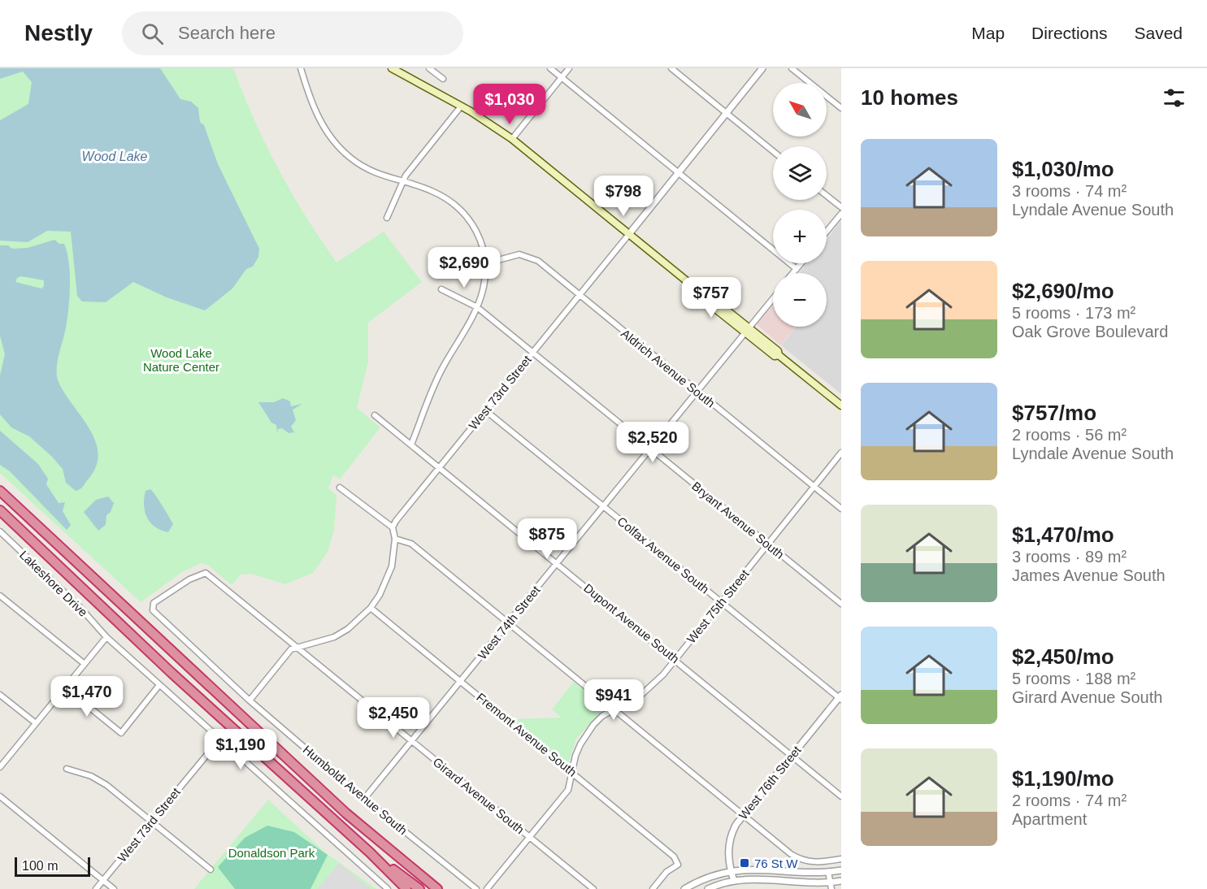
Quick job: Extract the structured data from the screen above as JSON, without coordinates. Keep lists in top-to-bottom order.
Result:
{
  "streets": {
    "street": [
      "Aldrich Avenue South",
      "West 73rd Street",
      "Bryant Avenue South",
      "Colfax Avenue South",
      "Lakeshore Drive",
      "West 75th Street",
      "West 74th Street",
      "Dupont Avenue South",
      "Fremont Avenue South",
      "West 76th Street",
      "Humboldt Avenue South",
      "Girard Avenue South"
    ]
  },
  "crossings": [
    ["Aldrich Avenue South", "West 73rd Street"],
    ["Aldrich Avenue South", "West 75th Street"],
    ["Aldrich Avenue South", "West 74th Street"],
    ["West 73rd Street", "Bryant Avenue South"],
    ["West 73rd Street", "Colfax Avenue South"],
    ["West 73rd Street", "Dupont Avenue South"],
    ["Bryant Avenue South", "West 75th Street"],
    ["Bryant Avenue South", "West 74th Street"],
    ["Colfax Avenue South", "West 75th Street"],
    ["Colfax Avenue South", "West 74th Street"],
    ["Colfax Avenue South", "West 76th Street"],
    ["West 75th Street", "Dupont Avenue South"],
    ["West 75th Street", "Fremont Avenue South"],
    ["West 75th Street", "Girard Avenue South"],
    ["West 74th Street", "Dupont Avenue South"],
    ["West 74th Street", "Fremont Avenue South"],
    ["West 74th Street", "Humboldt Avenue South"],
    ["West 74th Street", "Girard Avenue South"],
    ["Dupont Avenue South", "West 76th Street"],
    ["Humboldt Avenue South", "Girard Avenue South"]
  ],
  "water": ["Wood Lake"],
  "parks": ["Wood Lake Nature Center", "Donaldson Park"],
  "places": {
    "transit": ["76 St W"]
  },
  "scale_bar": "100 m",
  "north": "top left",
  "page": {
    "header": "Nestly",
    "search": "Search here",
    "nav": ["Map", "Directions", "Saved"],
    "heading": "10 homes",
    "map_buttons": ["+", "−"],
    "price": [
      "$1,030",
      "$798",
      "$2,690",
      "$757",
      "$2,520",
      "$875",
      "$1,470",
      "$941",
      "$2,450",
      "$1,190"
    ],
    "list": [
      {
        "name": "$1,030/mo",
        "note": "3 rooms · 74 m² · Lyndale Avenue South"
      },
      {
        "name": "$2,690/mo",
        "note": "5 rooms · 173 m² · Oak Grove Boulevard"
      },
      {
        "name": "$757/mo",
        "note": "2 rooms · 56 m² · Lyndale Avenue South"
      },
      {
        "name": "$1,470/mo",
        "note": "3 rooms · 89 m² · James Avenue South"
      },
      {
        "name": "$2,450/mo",
        "note": "5 rooms · 188 m² · Girard Avenue South"
      },
      {
        "name": "$1,190/mo",
        "note": "2 rooms · 74 m² · Apartment"
      }
    ],
    "scale": "100 m"
  }
}
